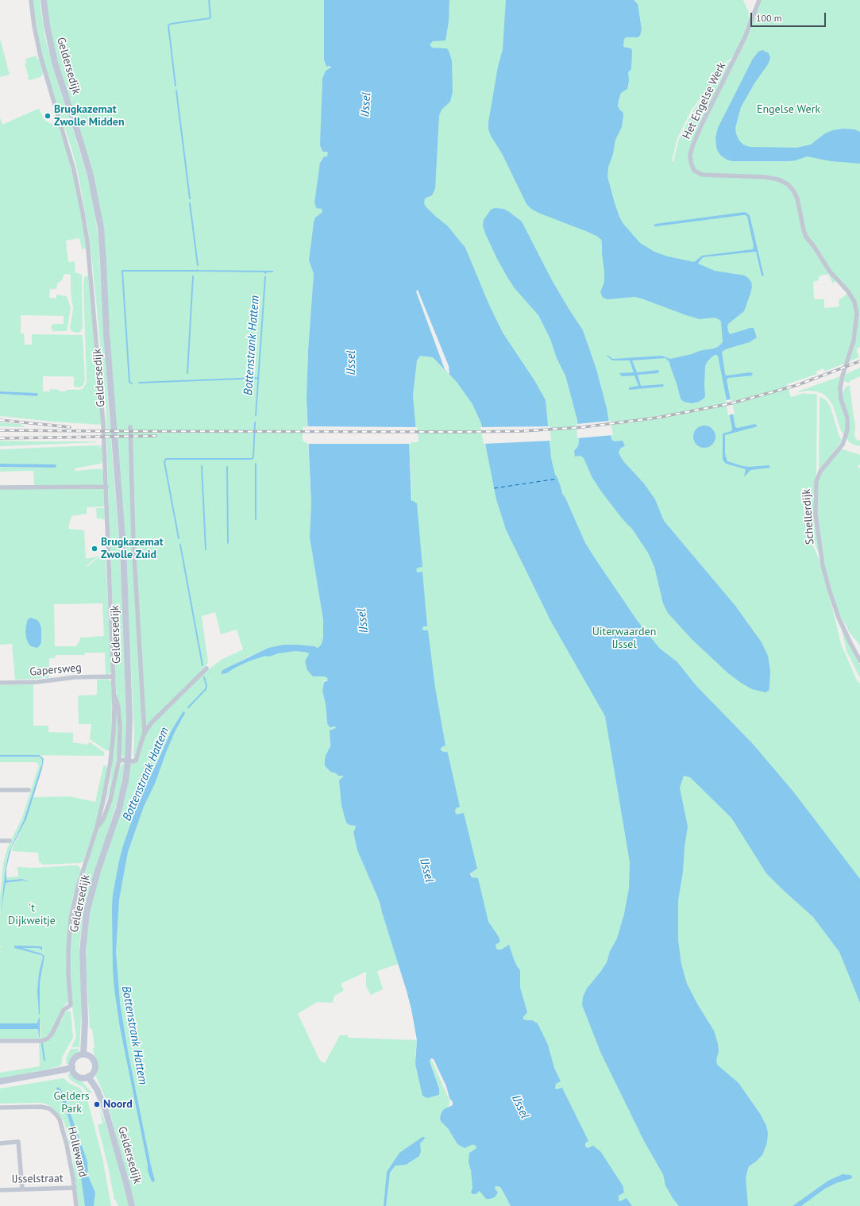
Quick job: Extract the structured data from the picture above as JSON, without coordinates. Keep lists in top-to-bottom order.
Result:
{
  "streets": {
    "main road": ["Geldersedijk"],
    "street": [
      "Het Engelse Werk",
      "Schellerdijk",
      "Gapersweg",
      "Hollewand",
      "IJsselstraat"
    ]
  },
  "crossings": [
    ["Geldersedijk", "Gapersweg"],
    ["Het Engelse Werk", "Schellerdijk"],
    ["Hollewand", "IJsselstraat"]
  ],
  "water": ["IJssel", "Bottenstrank Hattem"],
  "parks": [
    "Engelse Werk",
    "Uiterwaarden IJssel",
    "'t Dijkweitje",
    "Gelders Park"
  ],
  "places": ["Brugkazemat Zwolle Midden", "Brugkazemat Zwolle Zuid", "Noord"],
  "scale_bar": "100 m"
}
